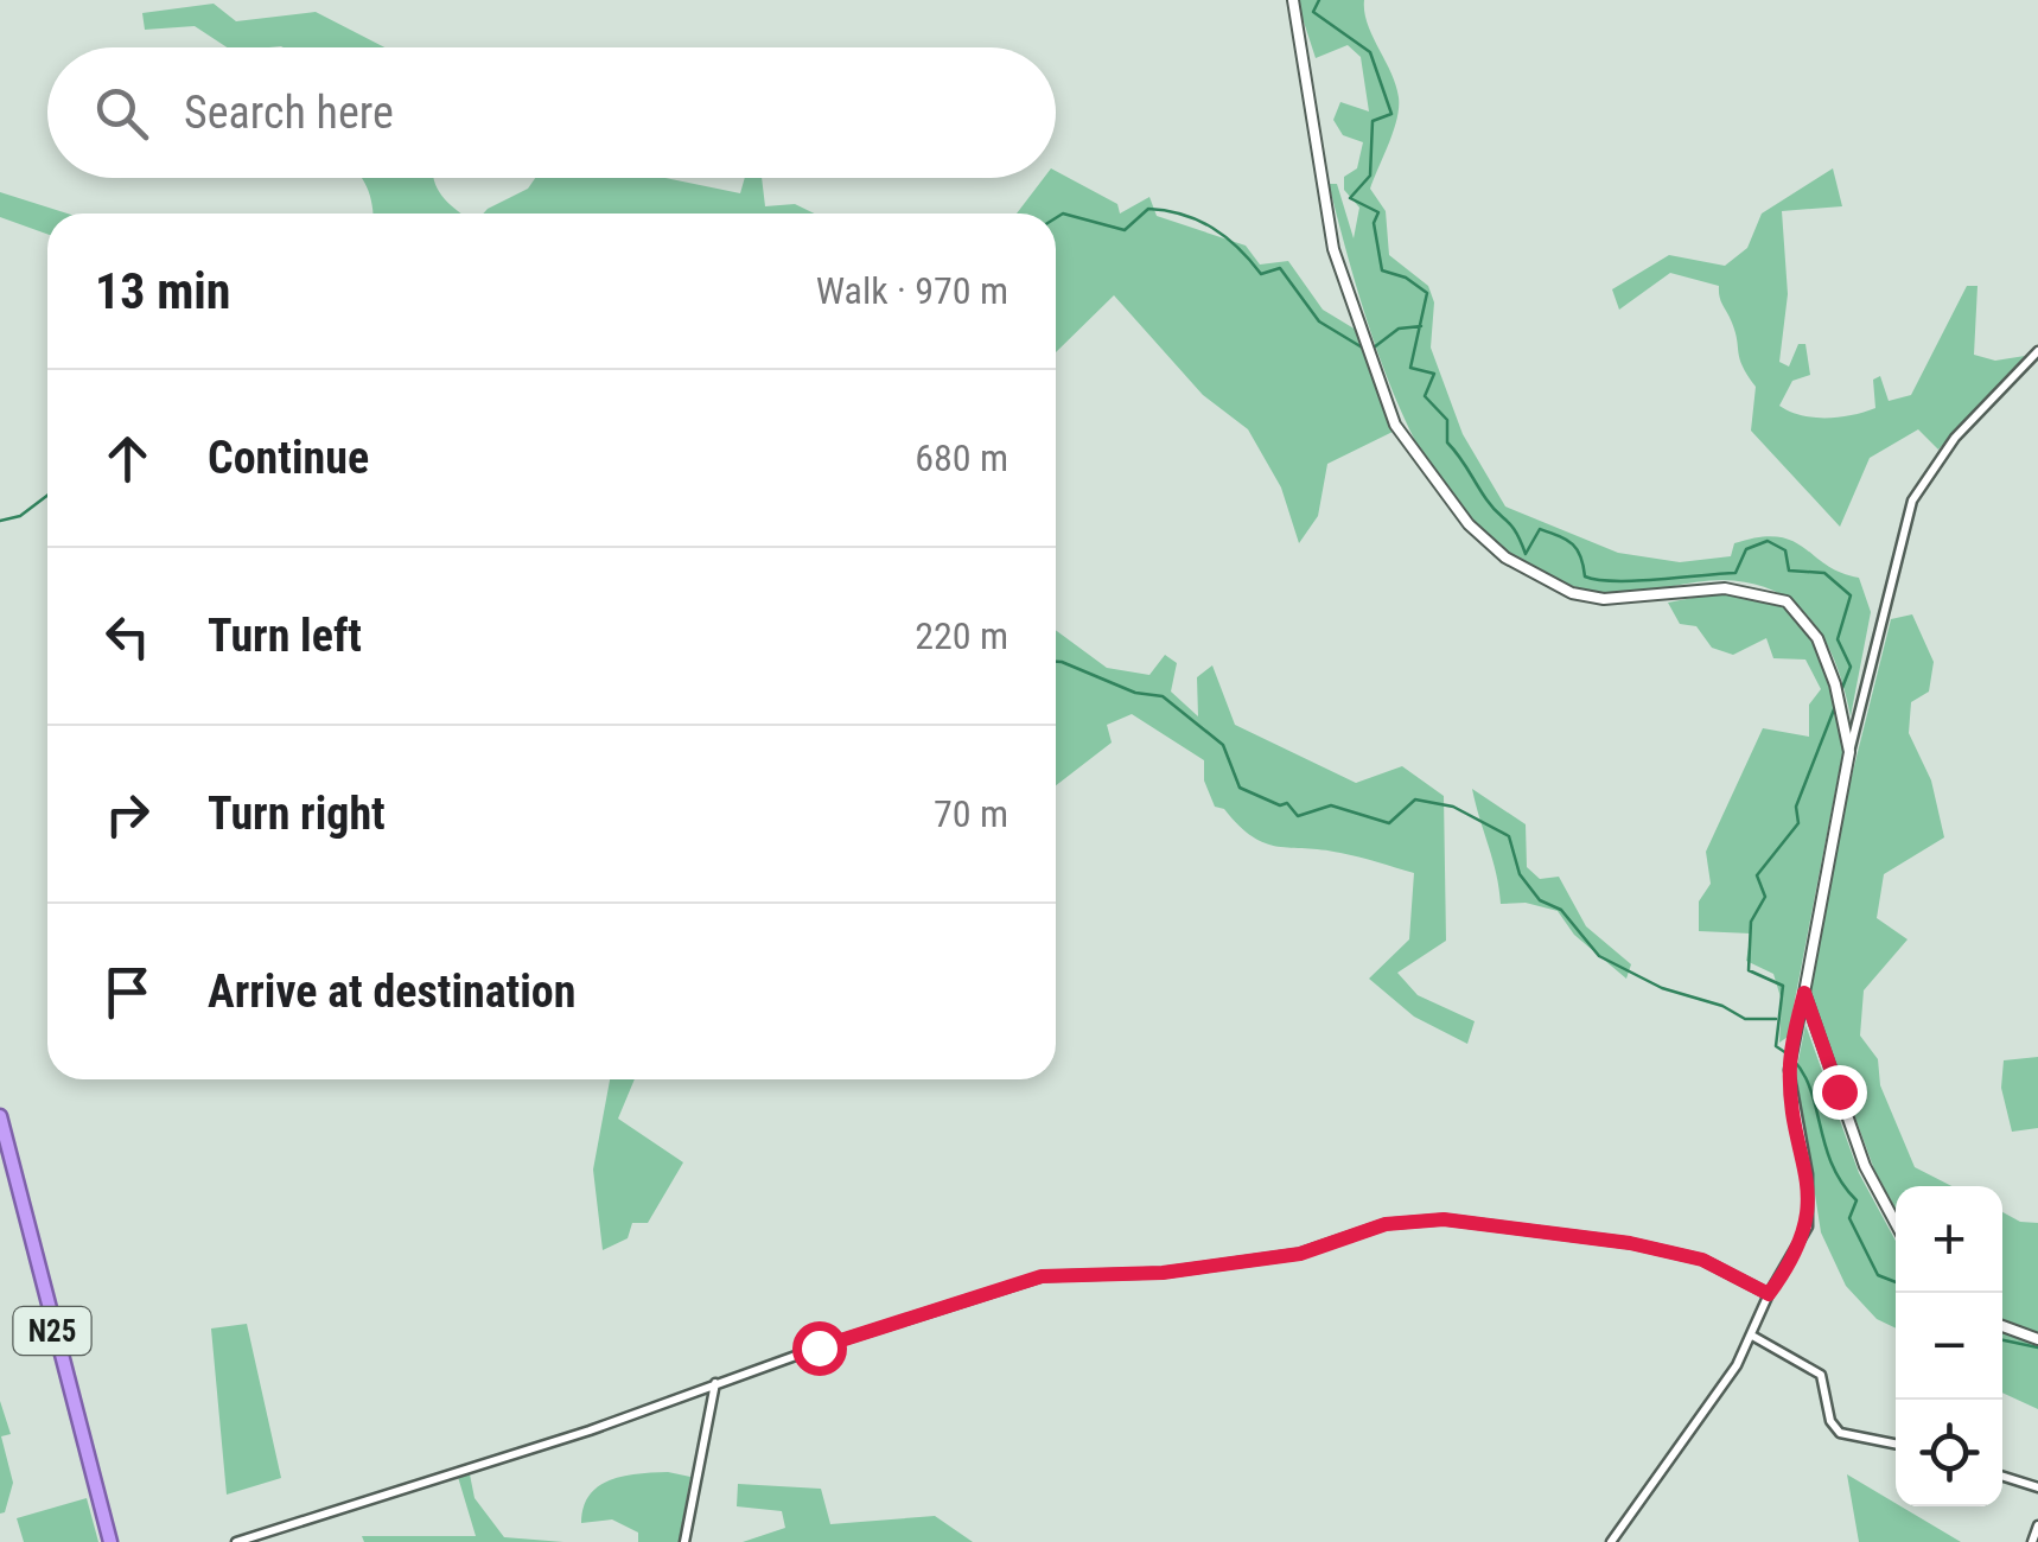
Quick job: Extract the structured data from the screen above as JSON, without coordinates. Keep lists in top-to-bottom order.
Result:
{
  "streets": {
    "highway": ["N25"]
  },
  "page": {
    "search": "Search here",
    "heading": ["13 min", "Walk · 970 m"],
    "list": [
      ["Continue", "680 m"],
      ["Turn left", "220 m"],
      ["Turn right", "70 m"],
      "Arrive at destination"
    ],
    "map_buttons": ["+", "−"]
  }
}
